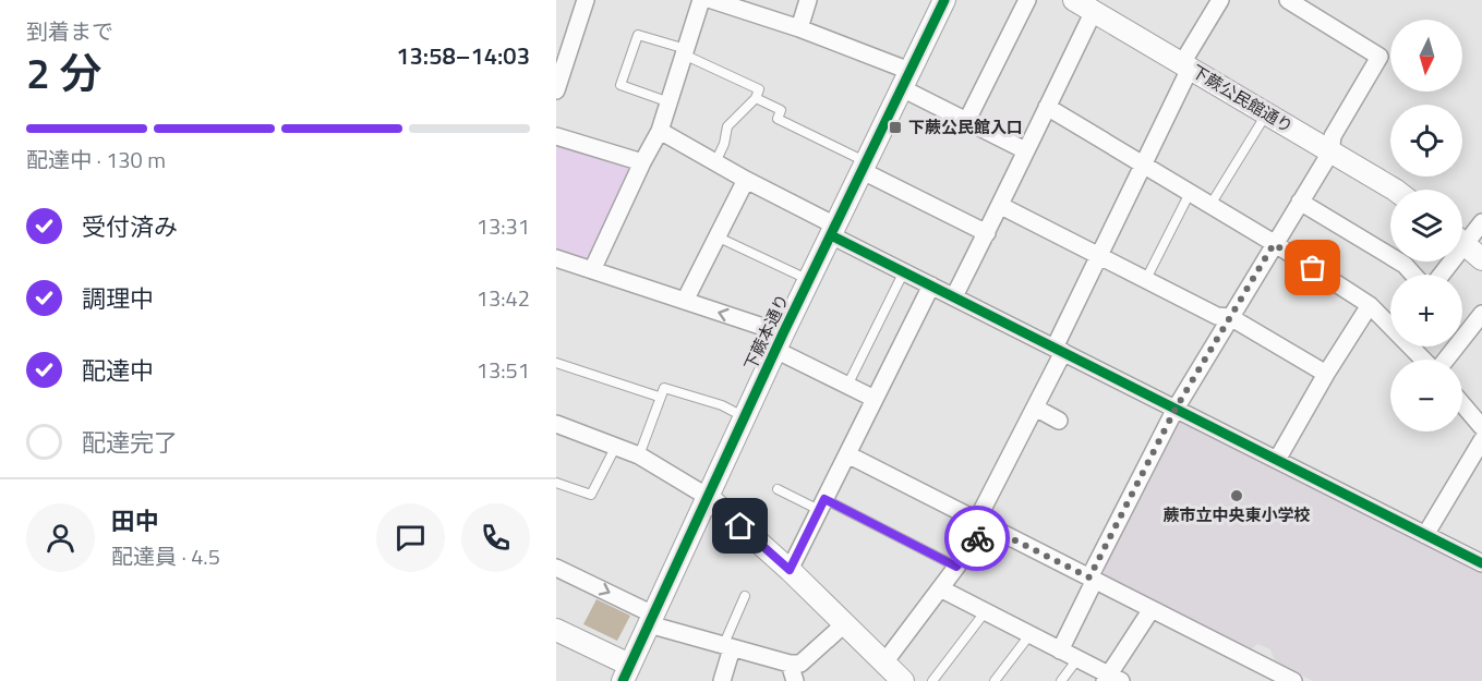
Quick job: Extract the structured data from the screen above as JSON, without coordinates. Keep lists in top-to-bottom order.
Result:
{
  "streets": {
    "street": ["下蕨公民館通り", "下蕨本通り"]
  },
  "places": {
    "transit": ["下蕨公民館入口"],
    "other": ["蕨市立中央東小学校"]
  },
  "north": "bottom",
  "page": {
    "heading": ["2 分", "到着まで", "13:58–14:03"],
    "panel": ["田中", "配達員 · 4.5"],
    "map_buttons": ["+", "−"],
    "bar": "配達中 · 130 m",
    "list": [
      ["受付済み", "13:31"],
      ["調理中", "13:42"],
      ["配達中", "13:51"],
      "配達完了"
    ]
  }
}
